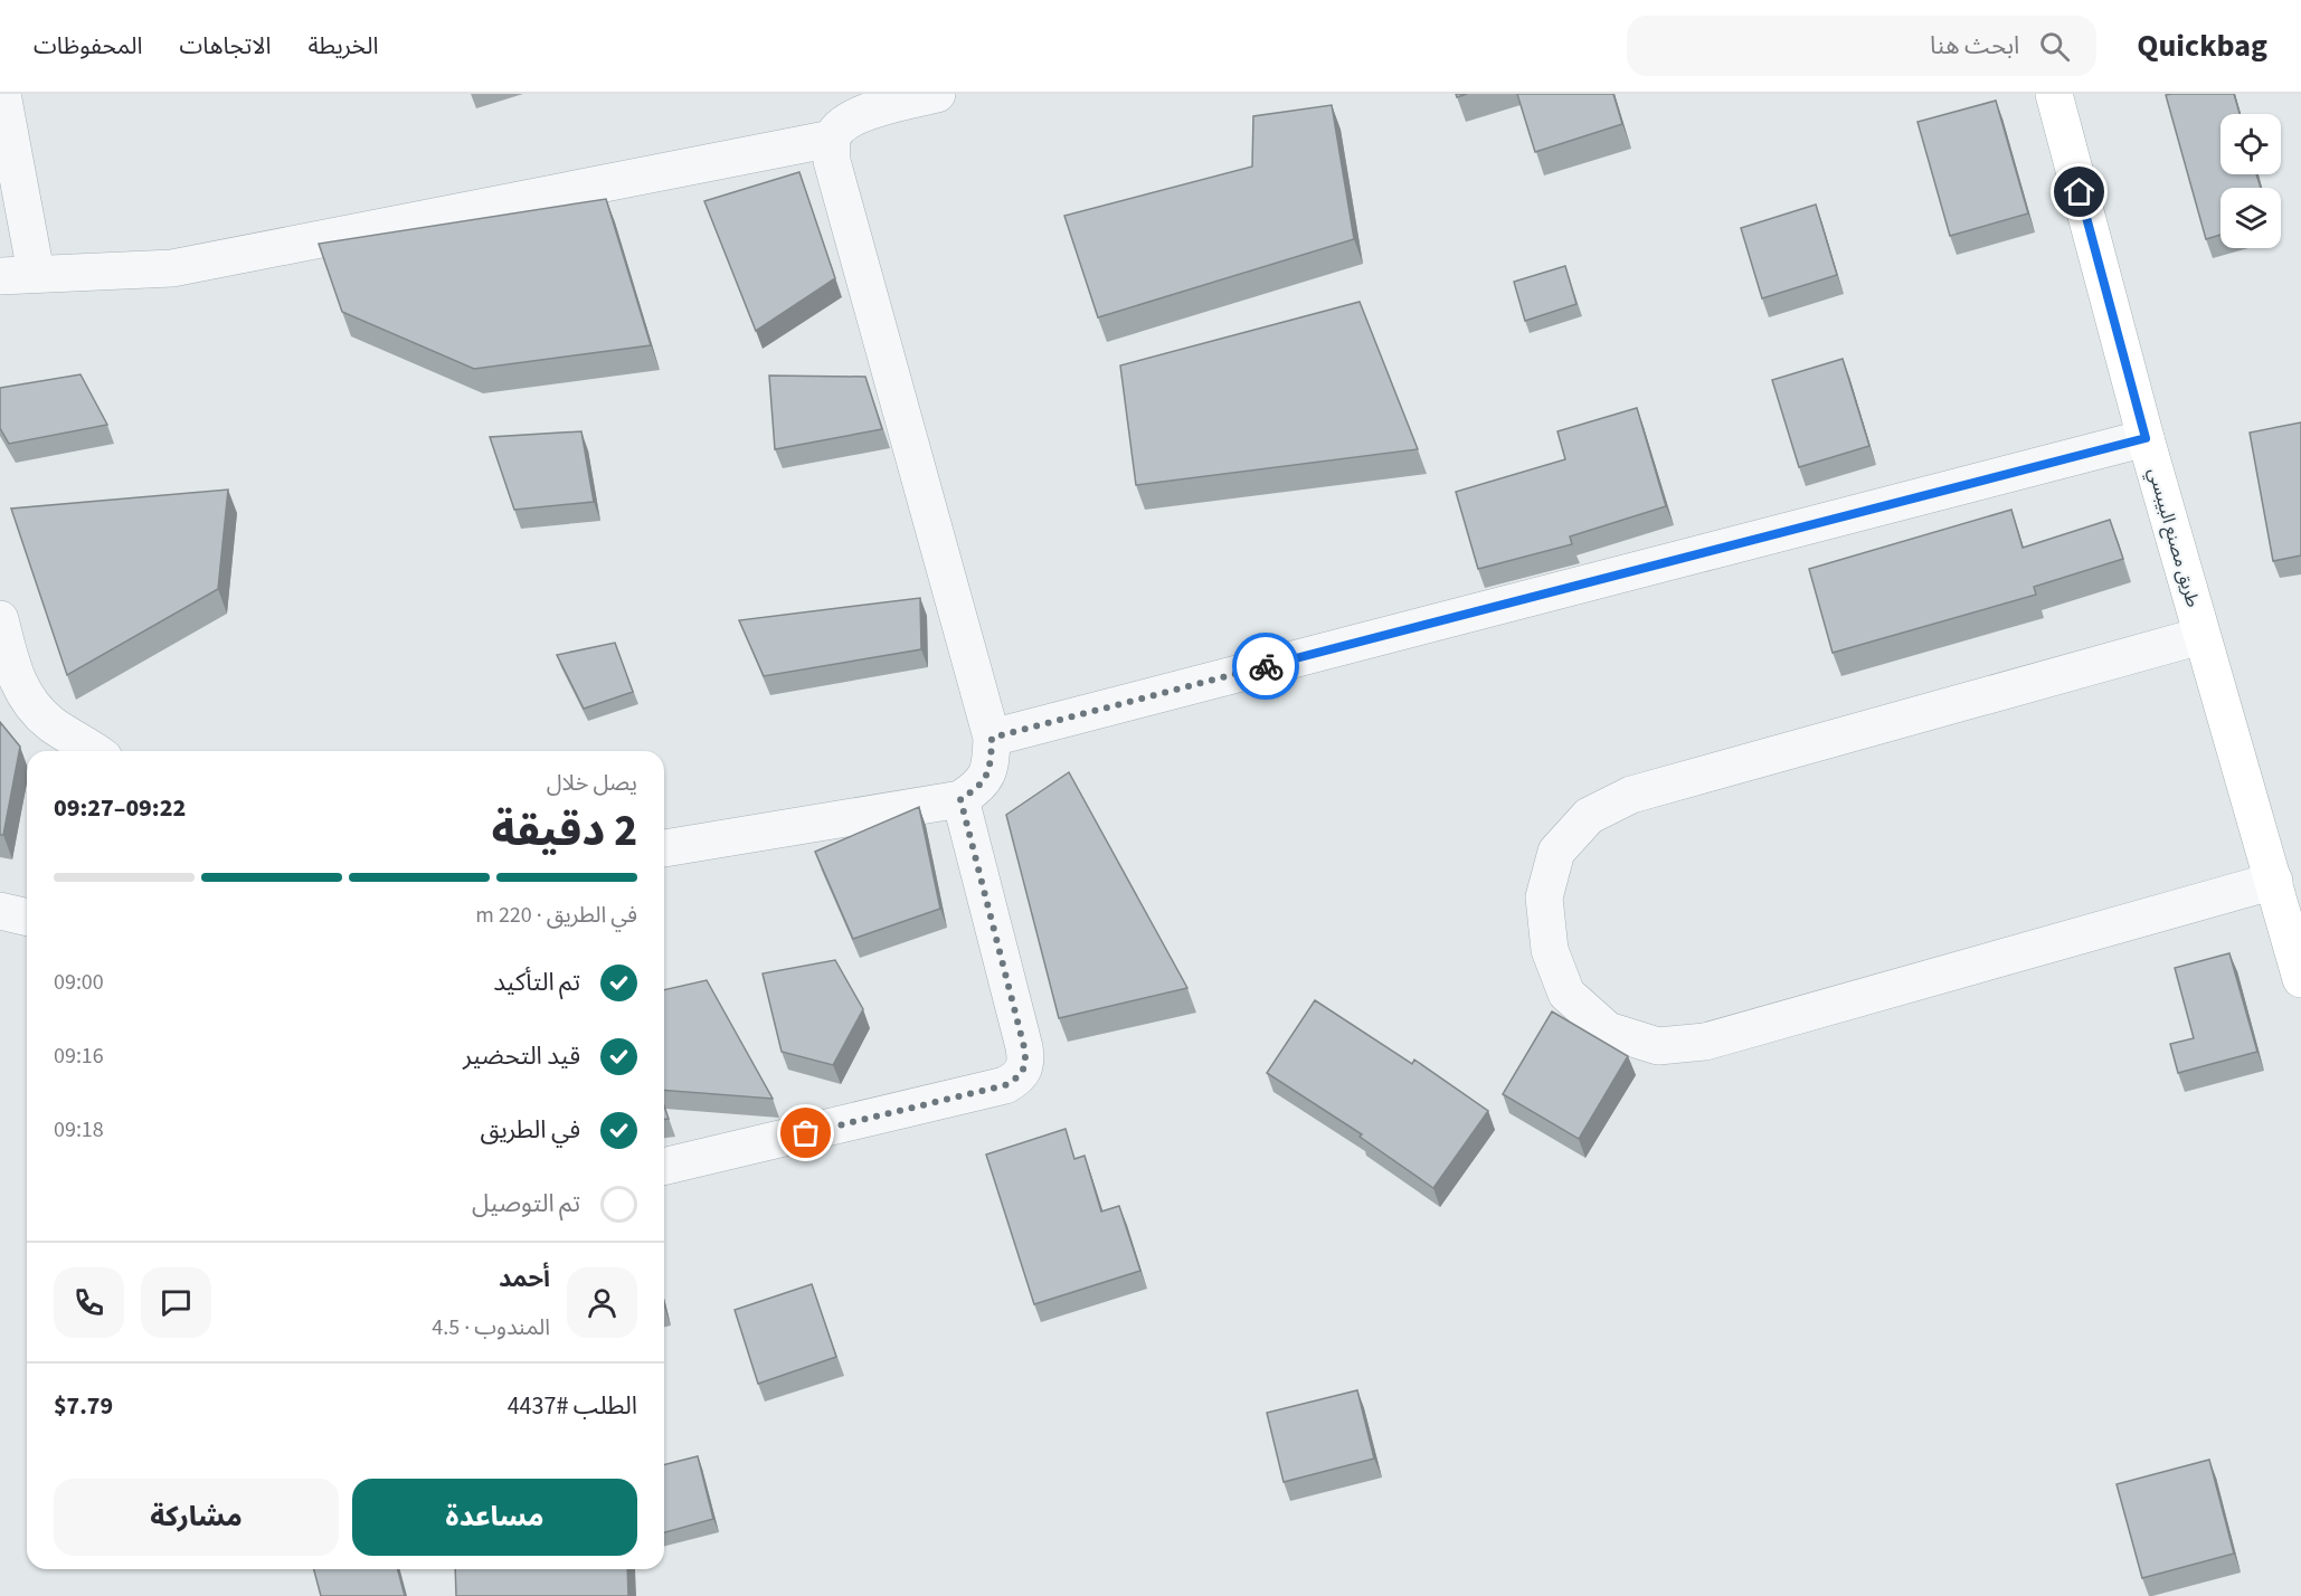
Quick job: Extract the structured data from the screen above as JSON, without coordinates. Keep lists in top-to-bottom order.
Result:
{
  "streets": {
    "main road": ["طريق مصنع البيبسي"]
  },
  "page": {
    "header": "Quickbag",
    "search": "ابحث هنا",
    "nav": ["الخريطة", "الاتجاهات", "المحفوظات"],
    "heading": ["2 دقيقة", "يصل خلال", "09:22–09:27"],
    "panel": [
      "أحمد",
      "المندوب · 4.5",
      "الطلب #4437",
      "$7.79"
    ],
    "bar": "في الطريق · 220 m",
    "list": [
      ["تم التأكيد", "09:00"],
      ["قيد التحضير", "09:16"],
      ["في الطريق", "09:18"],
      "تم التوصيل"
    ],
    "buttons": ["مساعدة", "مشاركة"]
  }
}
